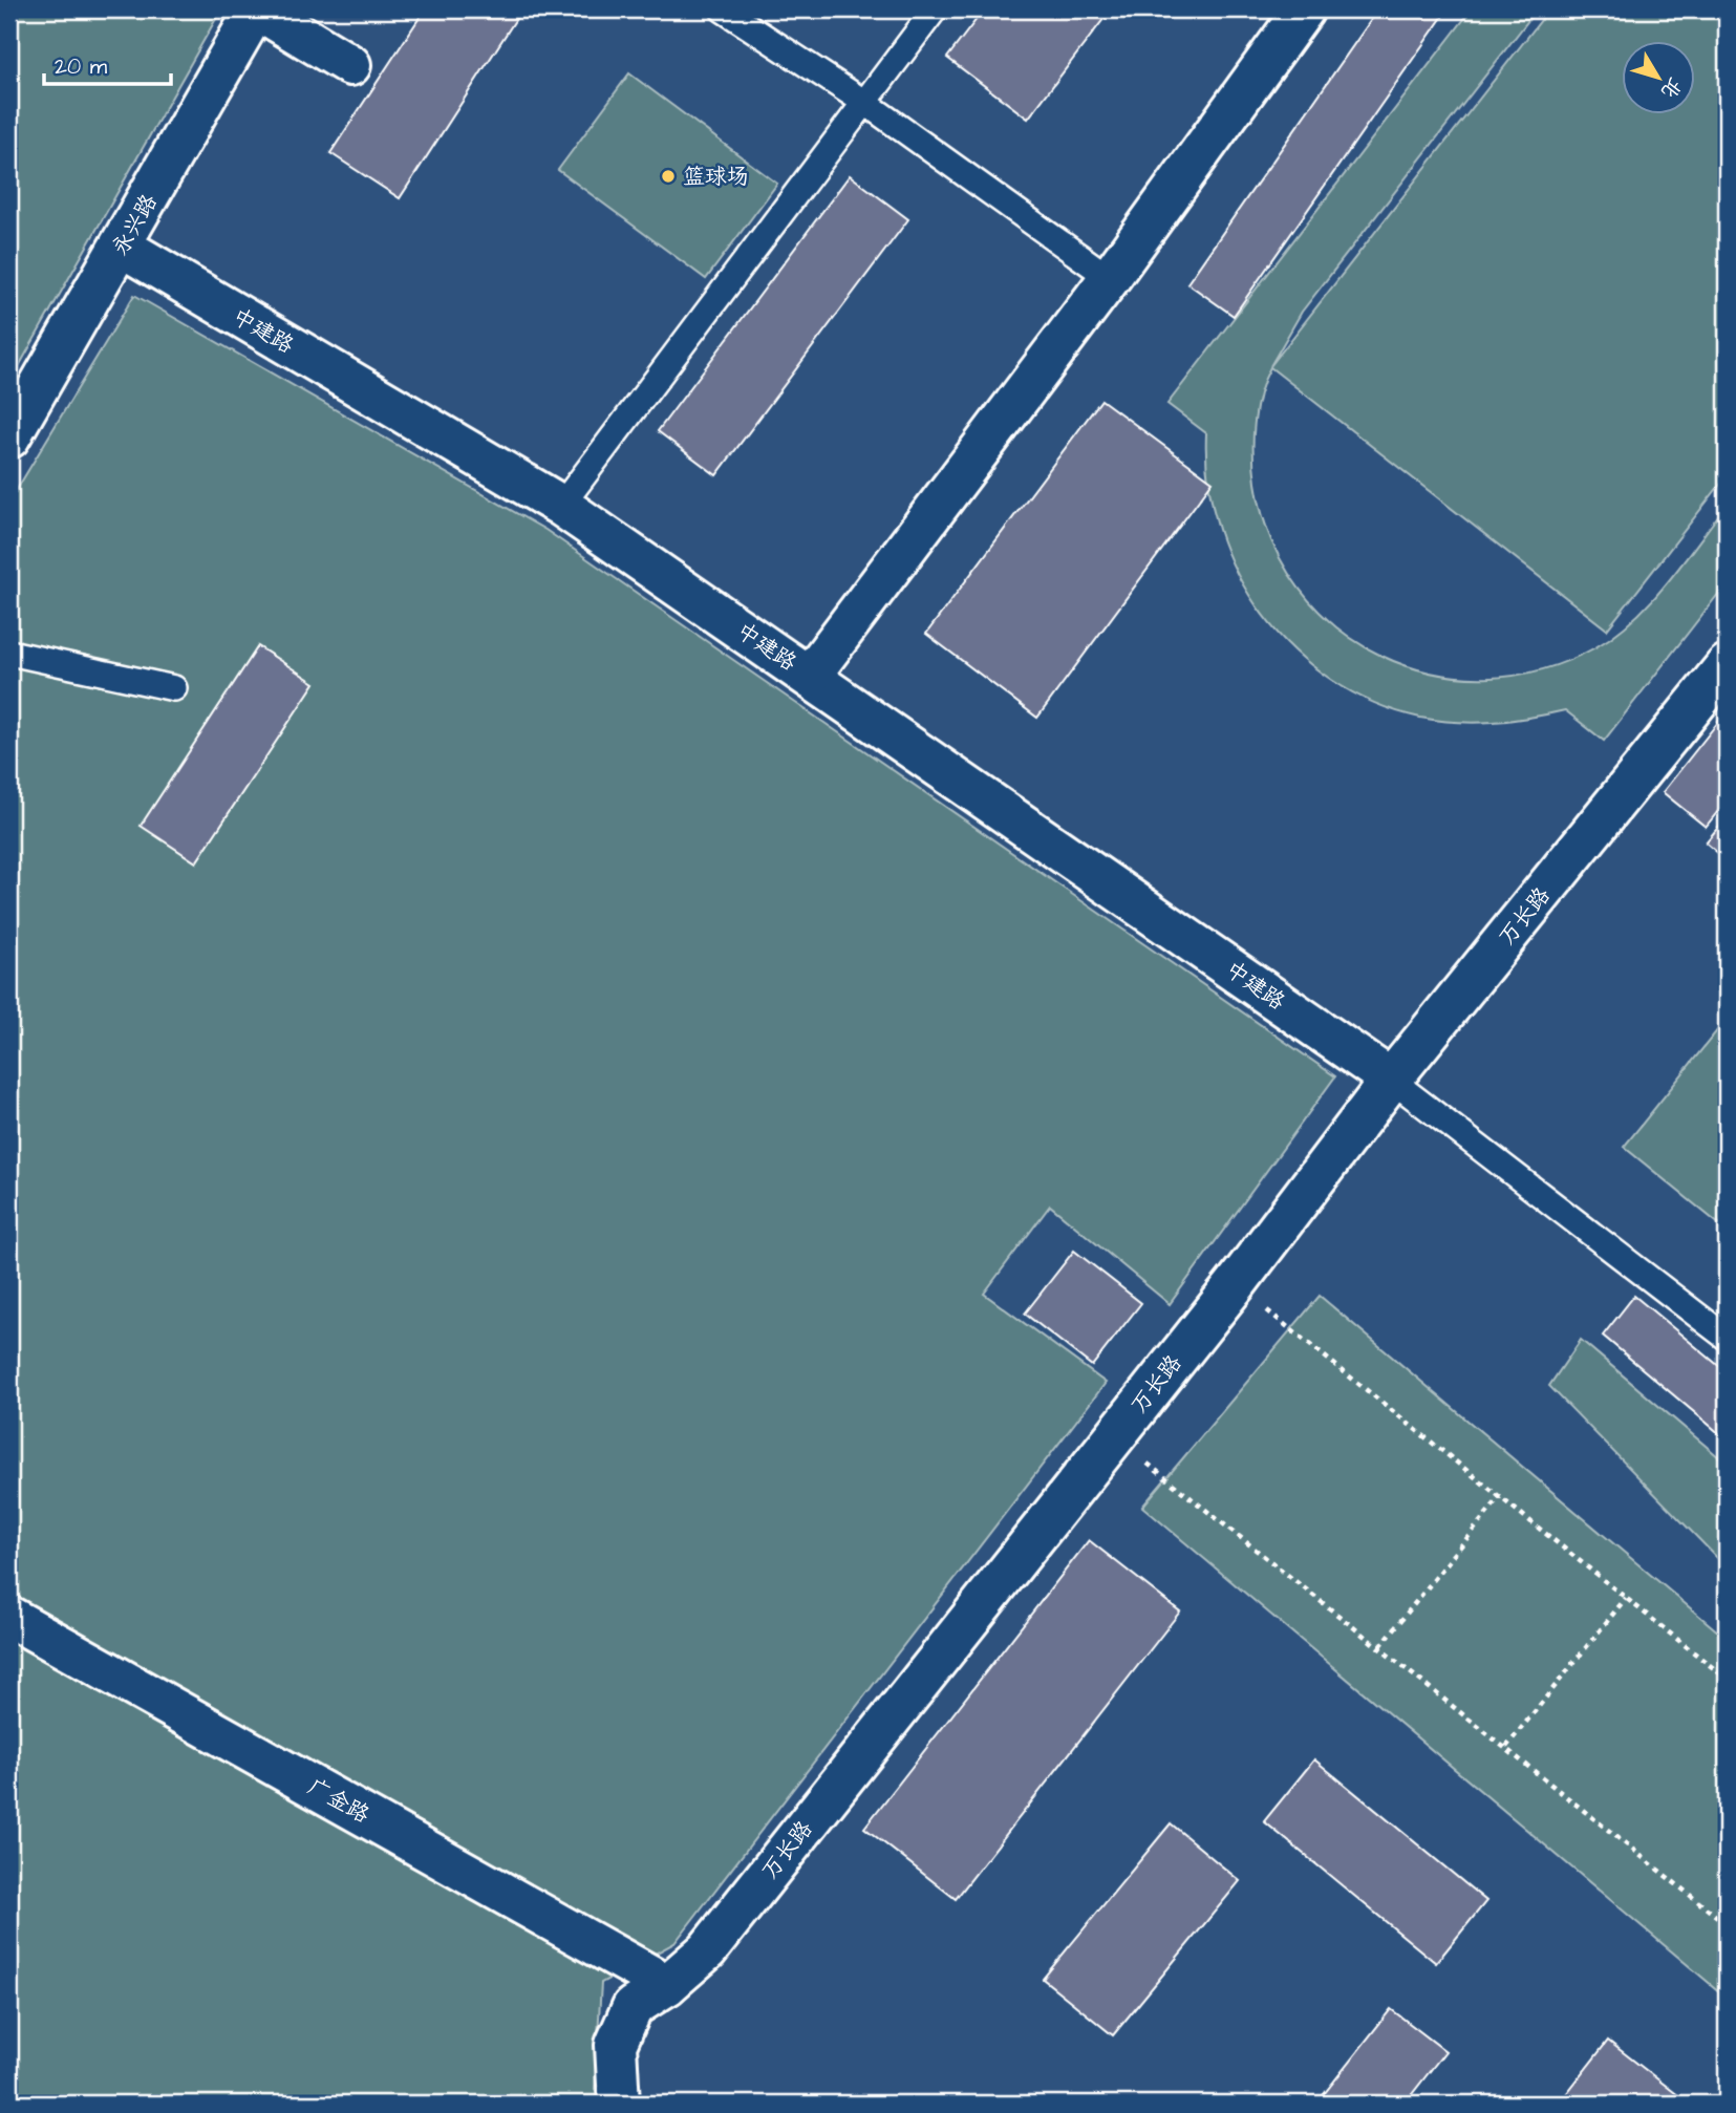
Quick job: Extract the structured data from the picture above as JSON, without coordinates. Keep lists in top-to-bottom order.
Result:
{
  "streets": {
    "street": [
      "永兴路",
      "中建路",
      "万长路",
      "广金路"
    ]
  },
  "crossings": [
    ["永兴路", "中建路"],
    ["中建路", "万长路"],
    ["万长路", "广金路"]
  ],
  "places": ["篮球场"],
  "scale_bar": "20 m",
  "north": "bottom right"
}
